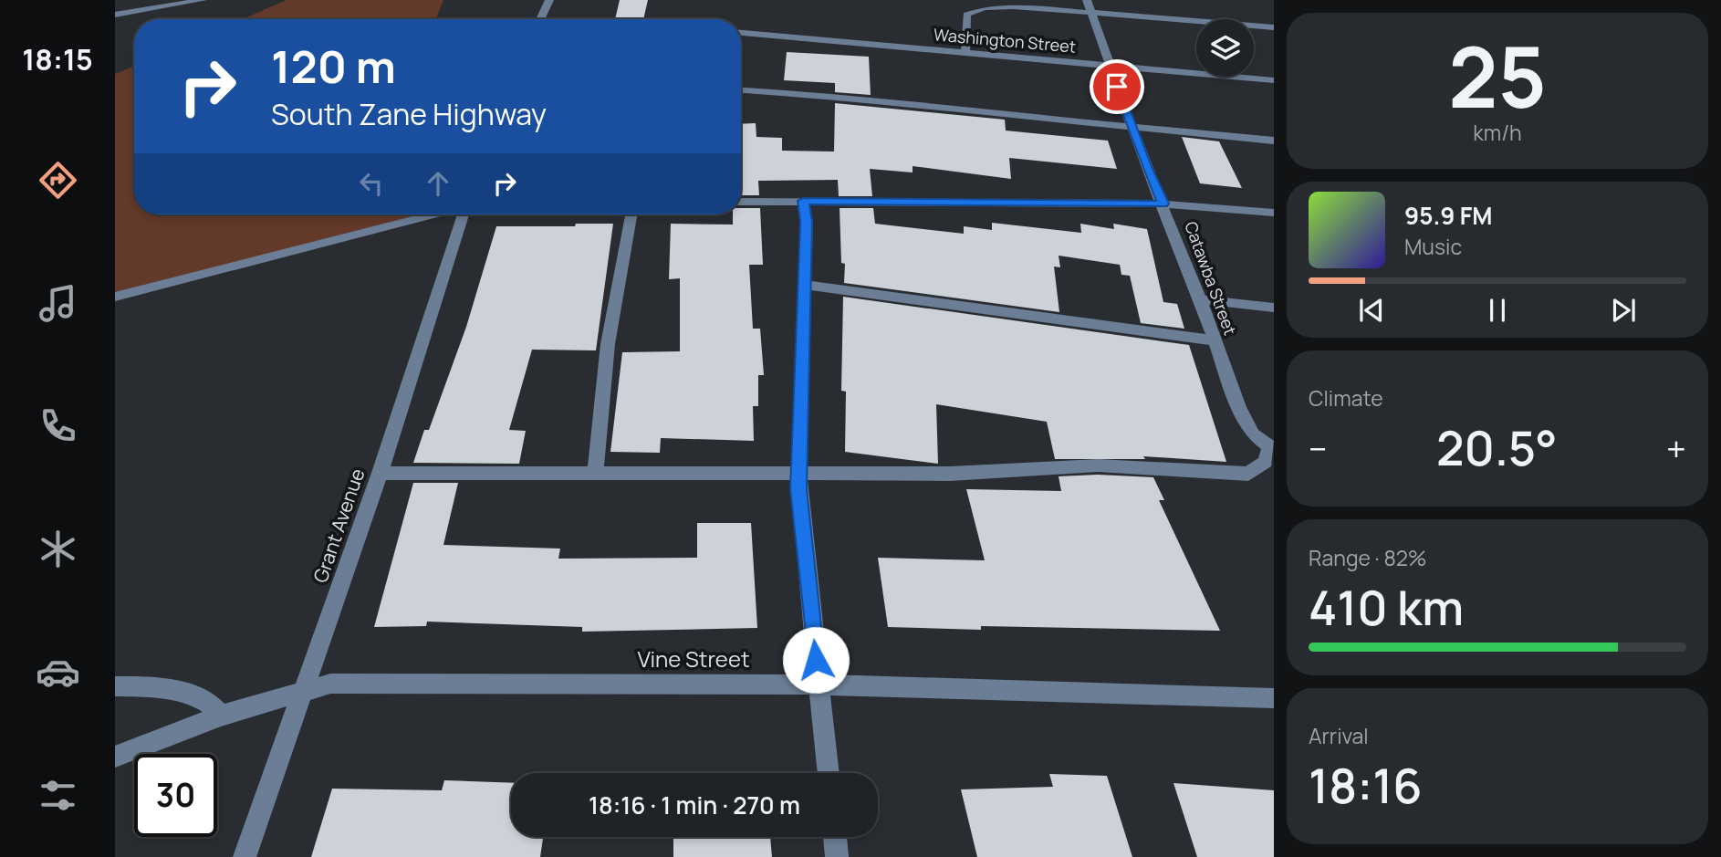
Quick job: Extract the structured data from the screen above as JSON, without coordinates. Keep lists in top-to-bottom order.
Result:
{
  "streets": {
    "street": [
      "Washington Street",
      "Catawba Street",
      "Grant Avenue",
      "Vine Street"
    ]
  },
  "crossings": [
    ["Washington Street", "Catawba Street"],
    ["Grant Avenue", "Vine Street"]
  ],
  "page": {
    "tabs": "18:15",
    "tile": [
      ["25", "km/h"],
      "Climate",
      ["Range · 82%", "410 km"],
      ["Arrival", "18:16"]
    ],
    "turn": ["120 m", "South Zane Highway"],
    "song": ["95.9 FM", "Music"],
    "heat": ["−", "20.5°", "+"],
    "limit": "30",
    "trip": "18:16 · 1 min · 270 m"
  }
}
